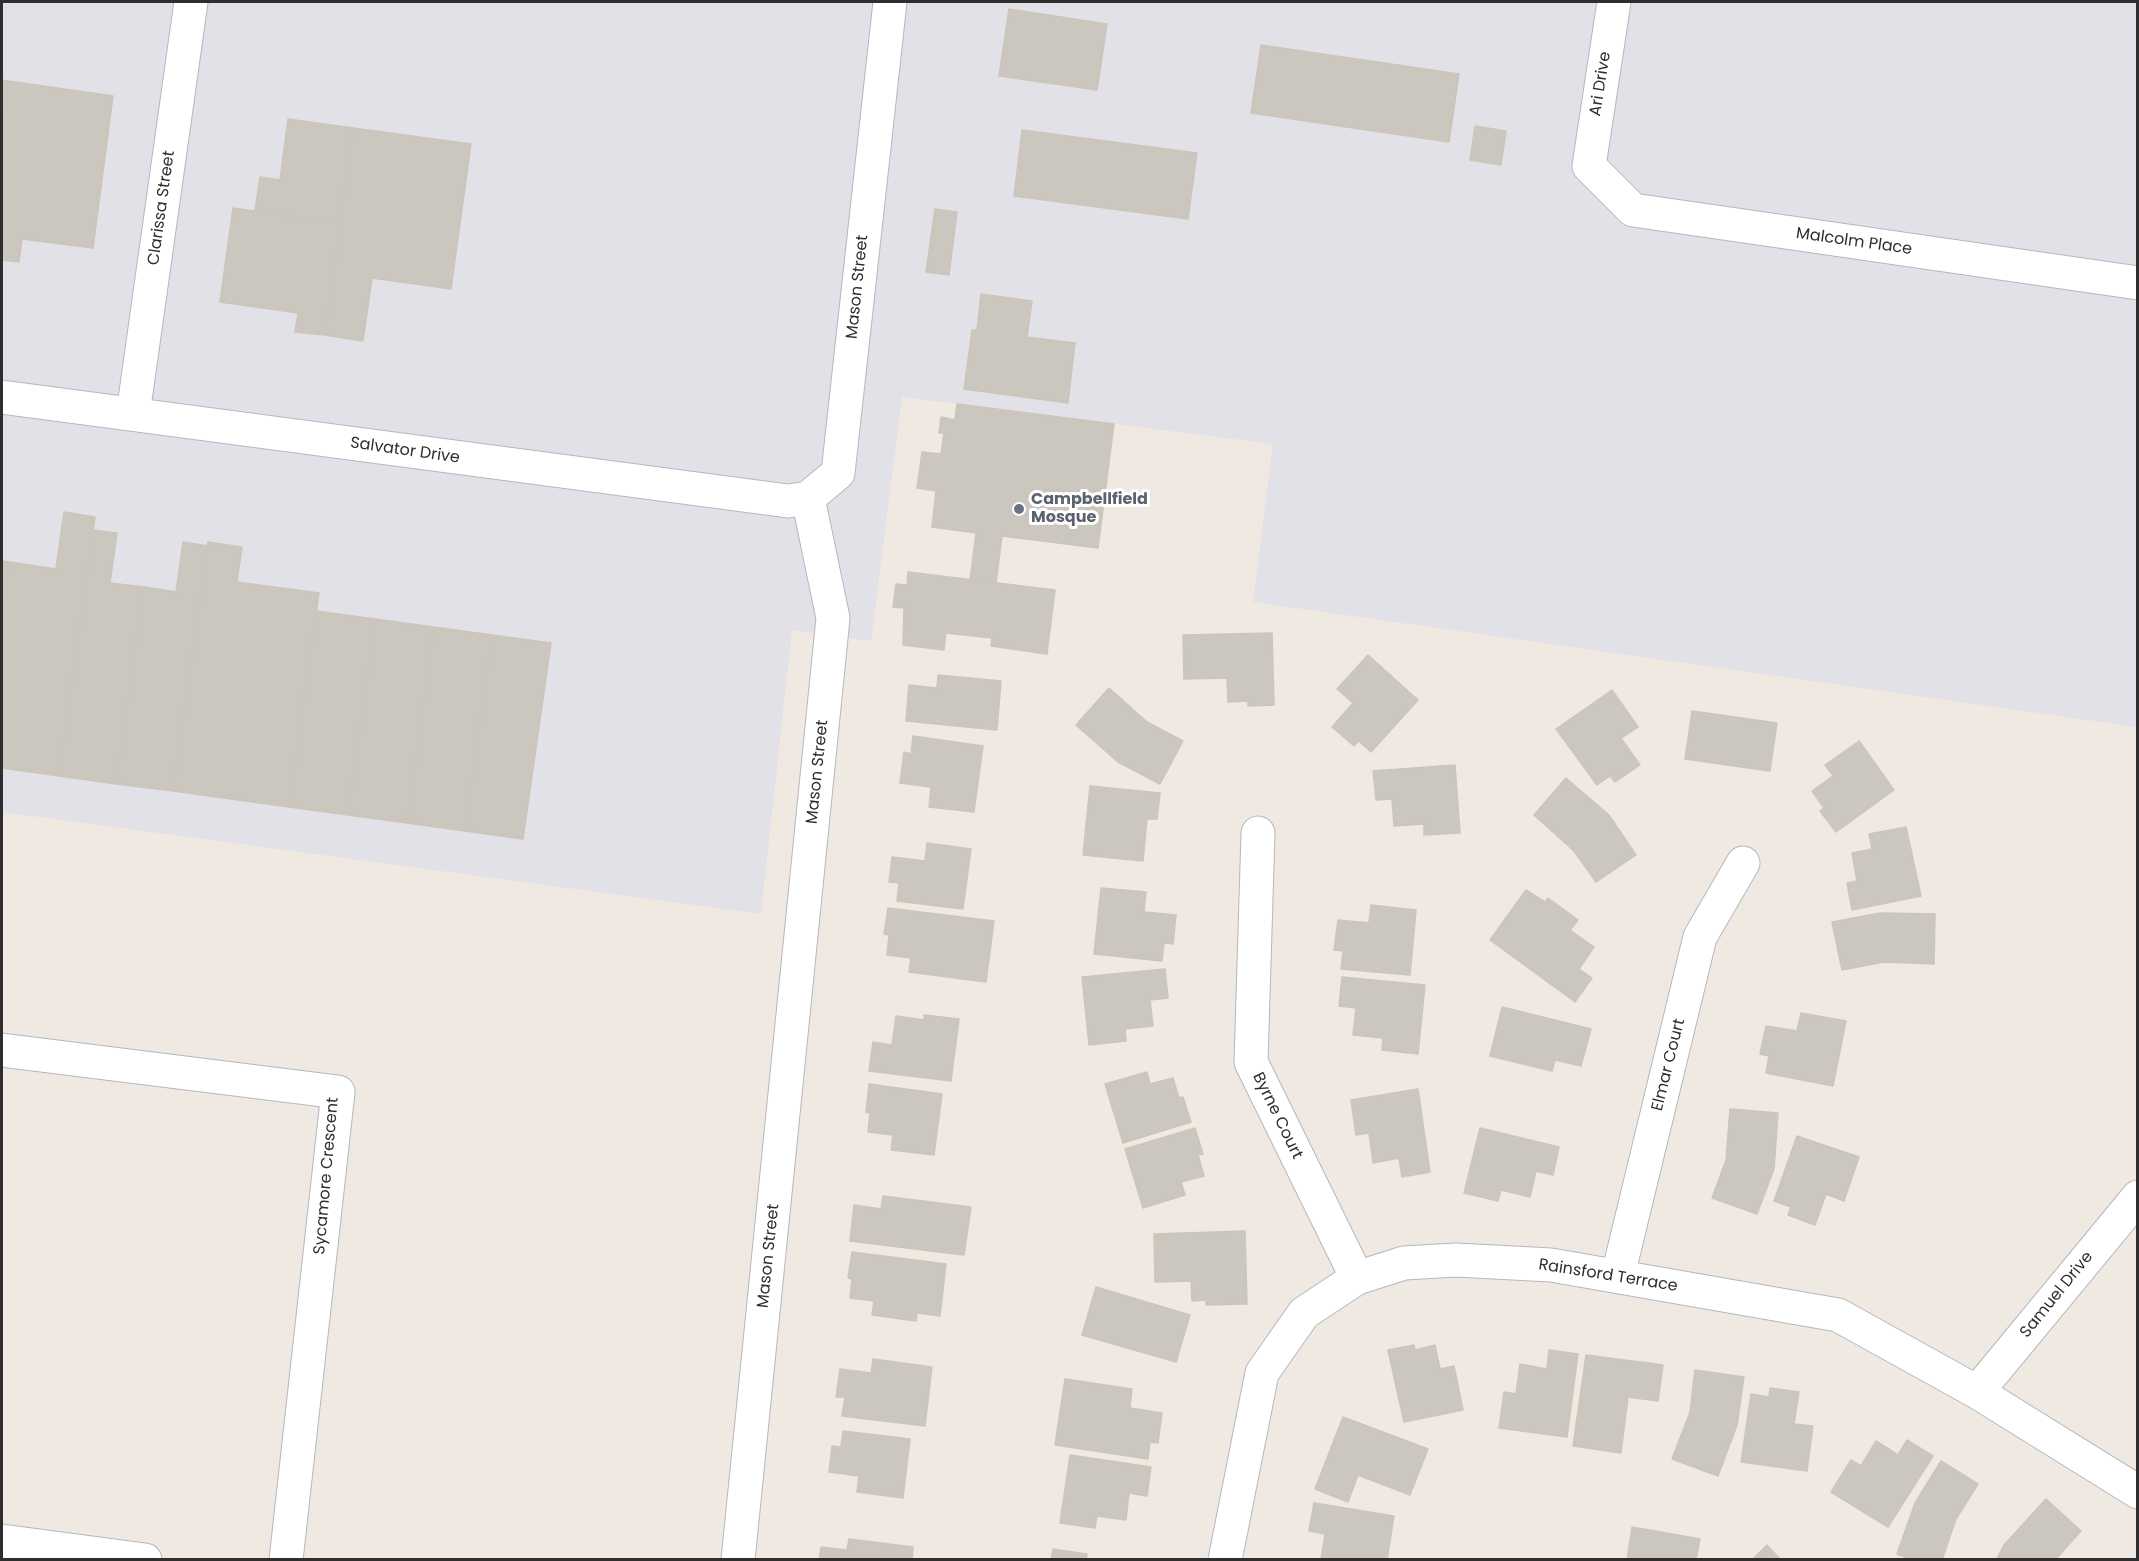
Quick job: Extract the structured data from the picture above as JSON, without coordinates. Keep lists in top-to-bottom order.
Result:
{
  "streets": {
    "street": [
      "Ari Drive",
      "Clarissa Street",
      "Malcolm Place",
      "Mason Street",
      "Salvator Drive",
      "Elmar Court",
      "Byrne Court",
      "Sycamore Crescent",
      "Rainsford Terrace",
      "Samuel Drive"
    ]
  },
  "crossings": [
    ["Ari Drive", "Malcolm Place"],
    ["Clarissa Street", "Salvator Drive"],
    ["Mason Street", "Salvator Drive"],
    ["Elmar Court", "Rainsford Terrace"],
    ["Byrne Court", "Rainsford Terrace"],
    ["Rainsford Terrace", "Samuel Drive"]
  ],
  "places": ["Campbellfield Mosque"]
}
